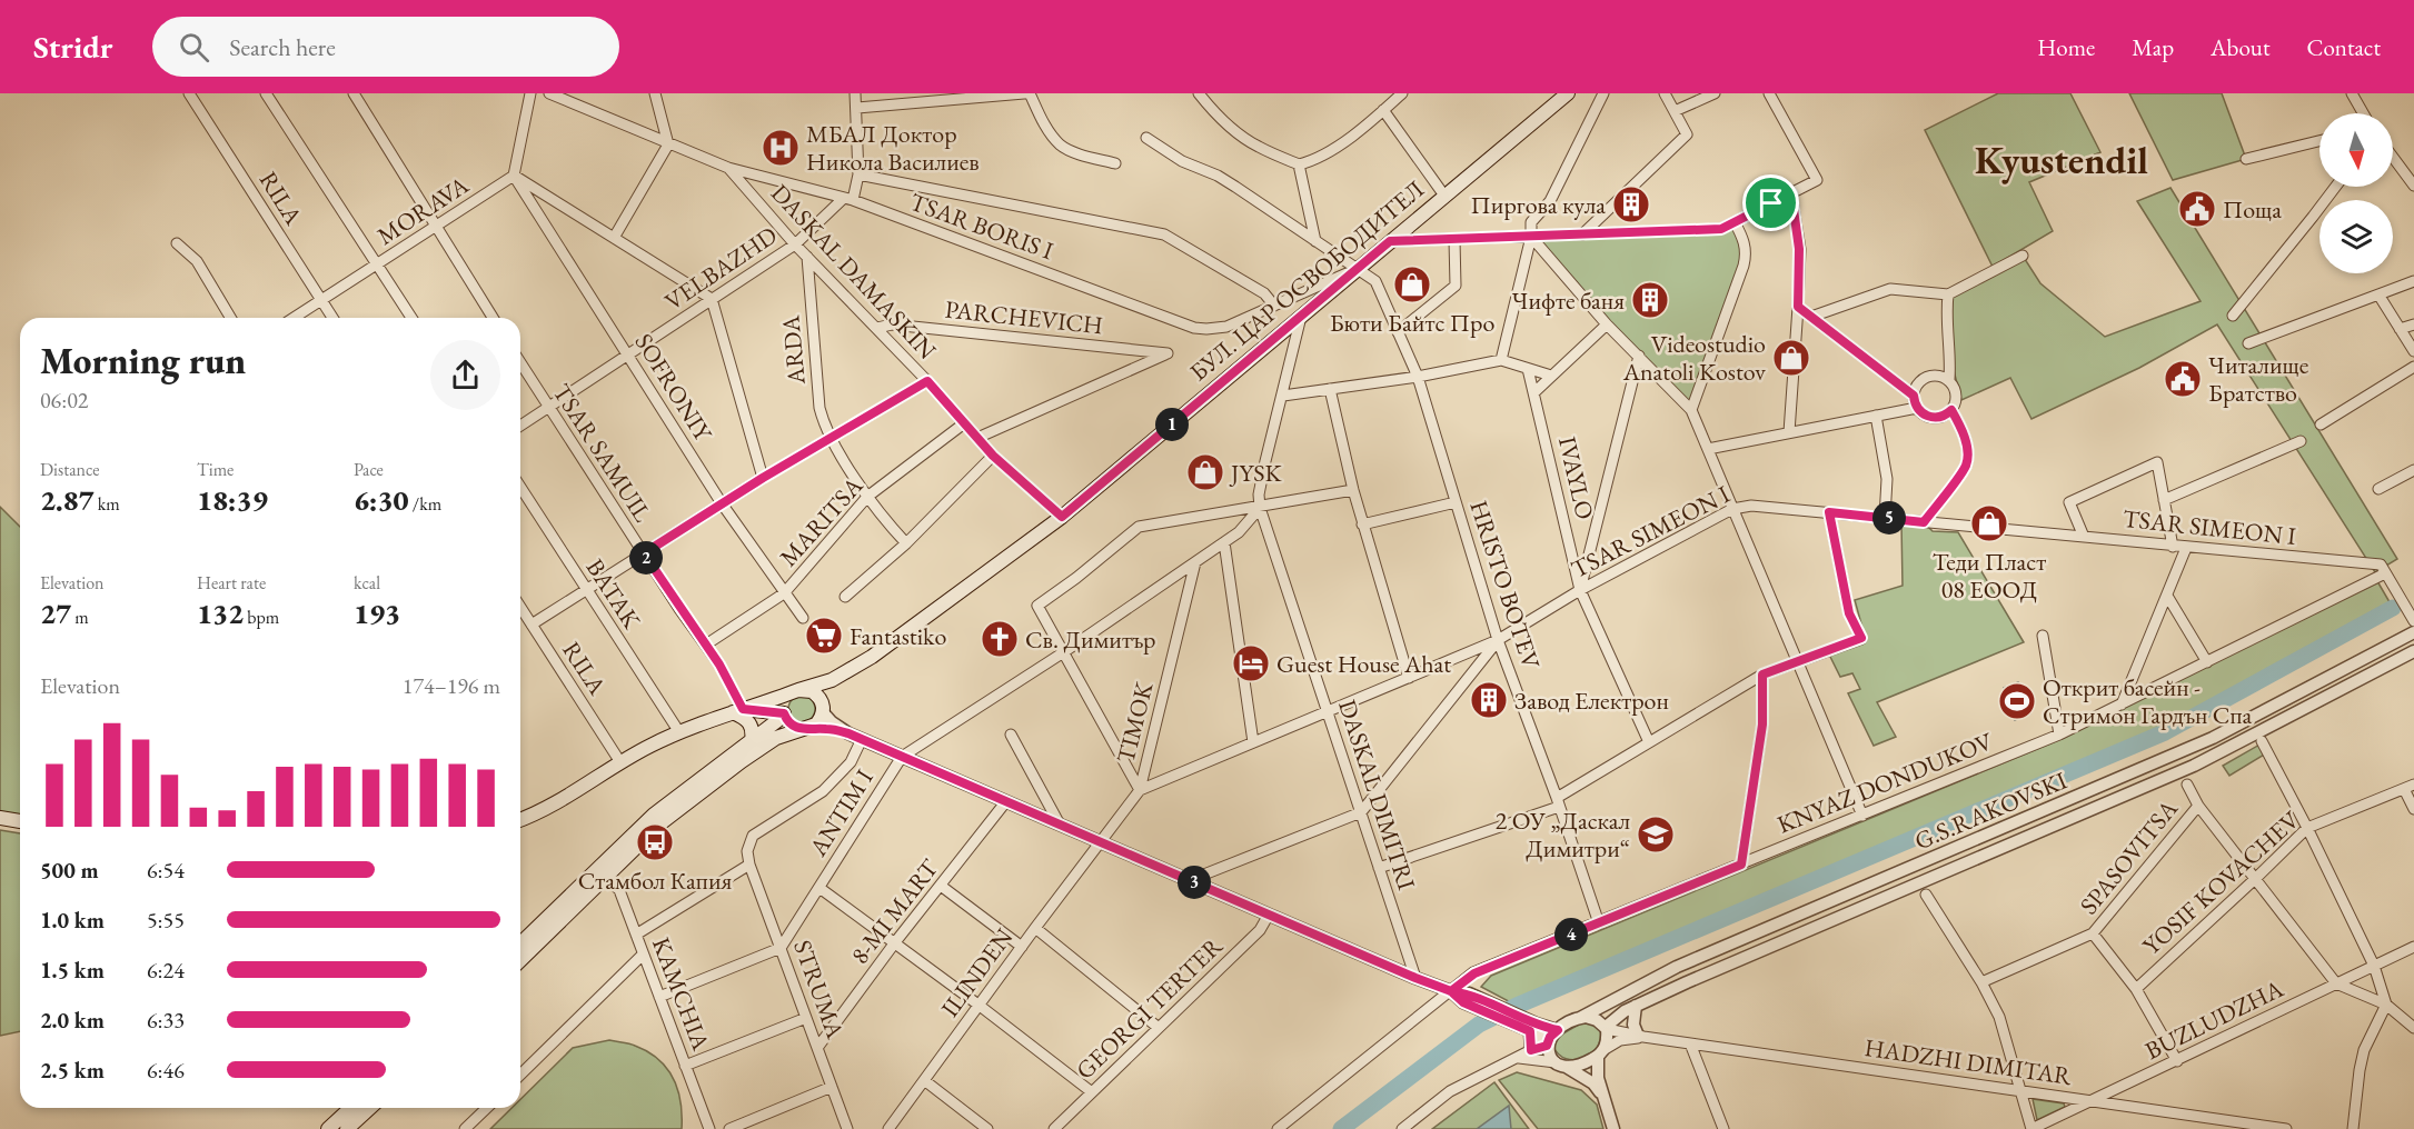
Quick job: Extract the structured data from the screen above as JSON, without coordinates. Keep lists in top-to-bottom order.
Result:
{
  "streets": {
    "main road": ["БУЛ. ЦАР ОСВОБОДИТЕЛ"],
    "street": [
      "RILA",
      "MORAVA",
      "TSAR BORIS I",
      "VELBAZHD",
      "DASKAL DAMASKIN",
      "PARCHEVICH",
      "ARDA",
      "SOFRONIY",
      "TSAR SAMUIL",
      "IVAYLO",
      "MARITSA",
      "TSAR SIMEON I",
      "HRISTO BOTEV",
      "BATAK",
      "TIMOK",
      "KNYAZ DONDUKOV",
      "DASKAL DIMITRI",
      "G.S.RAKOVSKI",
      "ANTIM I",
      "SPASOVITSA",
      "YOSIF KOVACHEV",
      "8-MI MART",
      "ILINDEN",
      "STRUMA",
      "KAMCHIA",
      "GEORGI TERTER",
      "BUZLUDZHA",
      "HADZHI DIMITAR"
    ]
  },
  "crossings": [
    ["RILA", "MORAVA"],
    ["MORAVA", "SOFRONIY"],
    ["TSAR BORIS I", "VELBAZHD"],
    ["TSAR BORIS I", "DASKAL DAMASKIN"],
    ["TSAR BORIS I", "БУЛ. ЦАР ОСВОБОДИТЕЛ"],
    ["TSAR BORIS I", "HRISTO BOTEV"],
    ["VELBAZHD", "DASKAL DAMASKIN"],
    ["VELBAZHD", "SOFRONIY"],
    ["VELBAZHD", "TSAR SAMUIL"],
    ["DASKAL DAMASKIN", "БУЛ. ЦАР ОСВОБОДИТЕЛ"],
    ["DASKAL DAMASKIN", "PARCHEVICH"],
    ["DASKAL DAMASKIN", "ARDA"],
    ["DASKAL DAMASKIN", "MARITSA"],
    ["БУЛ. ЦАР ОСВОБОДИТЕЛ", "HRISTO BOTEV"],
    ["БУЛ. ЦАР ОСВОБОДИТЕЛ", "DASKAL DIMITRI"],
    ["ARDA", "MARITSA"],
    ["SOFRONIY", "MARITSA"],
    ["TSAR SAMUIL", "MARITSA"],
    ["IVAYLO", "TSAR SIMEON I"],
    ["TSAR SIMEON I", "HRISTO BOTEV"],
    ["TSAR SIMEON I", "TIMOK"],
    ["TSAR SIMEON I", "KNYAZ DONDUKOV"],
    ["TSAR SIMEON I", "DASKAL DIMITRI"],
    ["HRISTO BOTEV", "KNYAZ DONDUKOV"],
    ["TIMOK", "ANTIM I"],
    ["TIMOK", "ILINDEN"],
    ["DASKAL DIMITRI", "ANTIM I"],
    ["G.S.RAKOVSKI", "HADZHI DIMITAR"],
    ["ANTIM I", "STRUMA"],
    ["8-MI MART", "STRUMA"],
    ["BUZLUDZHA", "HADZHI DIMITAR"]
  ],
  "districts": ["Kyustendil"],
  "places": {
    "hospital": ["МБАЛ Доктор Никола Василиев"],
    "building": ["Пиргова кула", "Чифте баня", "Завод Електрон"],
    "public building": ["Поща", "Читалище Братство"],
    "shop": [
      "Бюти Байтс Про",
      "Videostudio Anatoli Kostov",
      "JYSK",
      "Теди Пласт 08 ЕООД"
    ],
    "supermarket": ["Fantastiko"],
    "church": ["Св. Димитър"],
    "hotel": ["Guest House Ahat"],
    "sports": ["Открит басейн - Стримон Гардън Спа"],
    "school or university": ["2 ОУ „Даскал Димитри“"],
    "bus stop": ["Стамбол Капия"]
  },
  "north": "bottom",
  "page": {
    "header": "Stridr",
    "search": "Search here",
    "nav": [
      "Home",
      "Map",
      "About",
      "Contact"
    ],
    "heading": ["Morning run", "06:02"],
    "pins": [
      "1",
      "5",
      "2",
      "3",
      "4"
    ],
    "stats": [
      ["Distance", "2.87 km"],
      ["Time", "18:39"],
      ["Pace", "6:30 /km"],
      ["Elevation", "27 m"],
      ["Heart rate", "132 bpm"],
      ["kcal", "193"]
    ],
    "chart": ["Elevation", "174–196 m"],
    "list": [
      {
        "name": "500 m",
        "note": "6:54"
      },
      {
        "name": "1.0 km",
        "note": "5:55"
      },
      {
        "name": "1.5 km",
        "note": "6:24"
      },
      {
        "name": "2.0 km",
        "note": "6:33"
      },
      {
        "name": "2.5 km",
        "note": "6:46"
      }
    ]
  }
}
